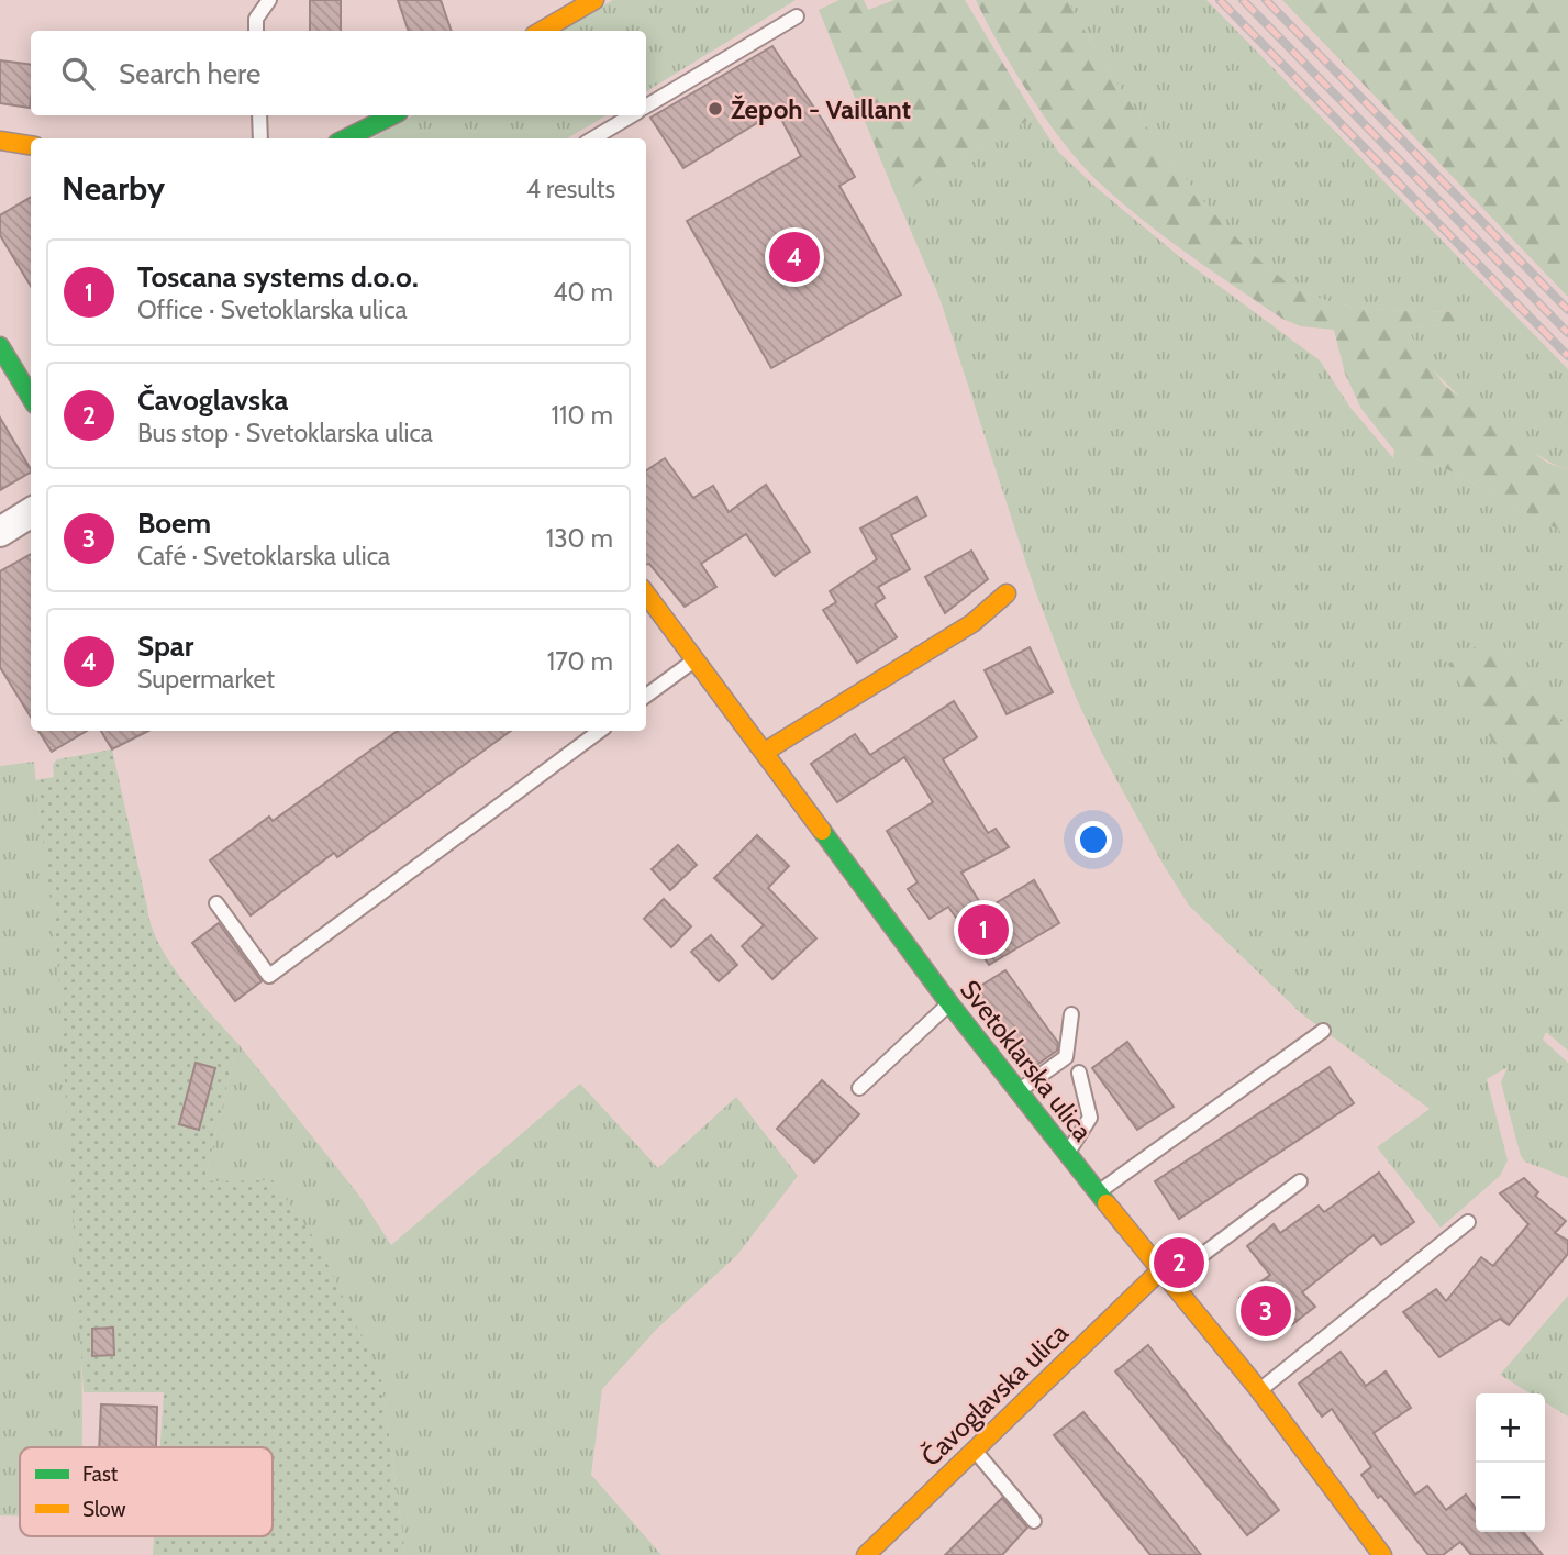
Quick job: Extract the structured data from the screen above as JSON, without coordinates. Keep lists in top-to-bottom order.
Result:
{
  "streets": {
    "street": ["Svetoklarska ulica", "Čavoglavska ulica"]
  },
  "crossings": [
    ["Svetoklarska ulica", "Čavoglavska ulica"]
  ],
  "places": ["Žepoh - Vaillant"],
  "legend": ["Fast", "Slow"],
  "page": {
    "search": "Search here",
    "heading": ["Nearby", "4 results"],
    "pins": [
      "4",
      "1",
      "2",
      "3"
    ],
    "list": [
      {
        "mark": "1",
        "name": "Toscana systems d.o.o.",
        "note": "Office · Svetoklarska ulica",
        "value": "40 m"
      },
      {
        "mark": "2",
        "name": "Čavoglavska",
        "note": "Bus stop · Svetoklarska ulica",
        "value": "110 m"
      },
      {
        "mark": "3",
        "name": "Boem",
        "note": "Café · Svetoklarska ulica",
        "value": "130 m"
      },
      {
        "mark": "4",
        "name": "Spar",
        "note": "Supermarket",
        "value": "170 m"
      }
    ],
    "map_buttons": ["+", "−"]
  }
}
